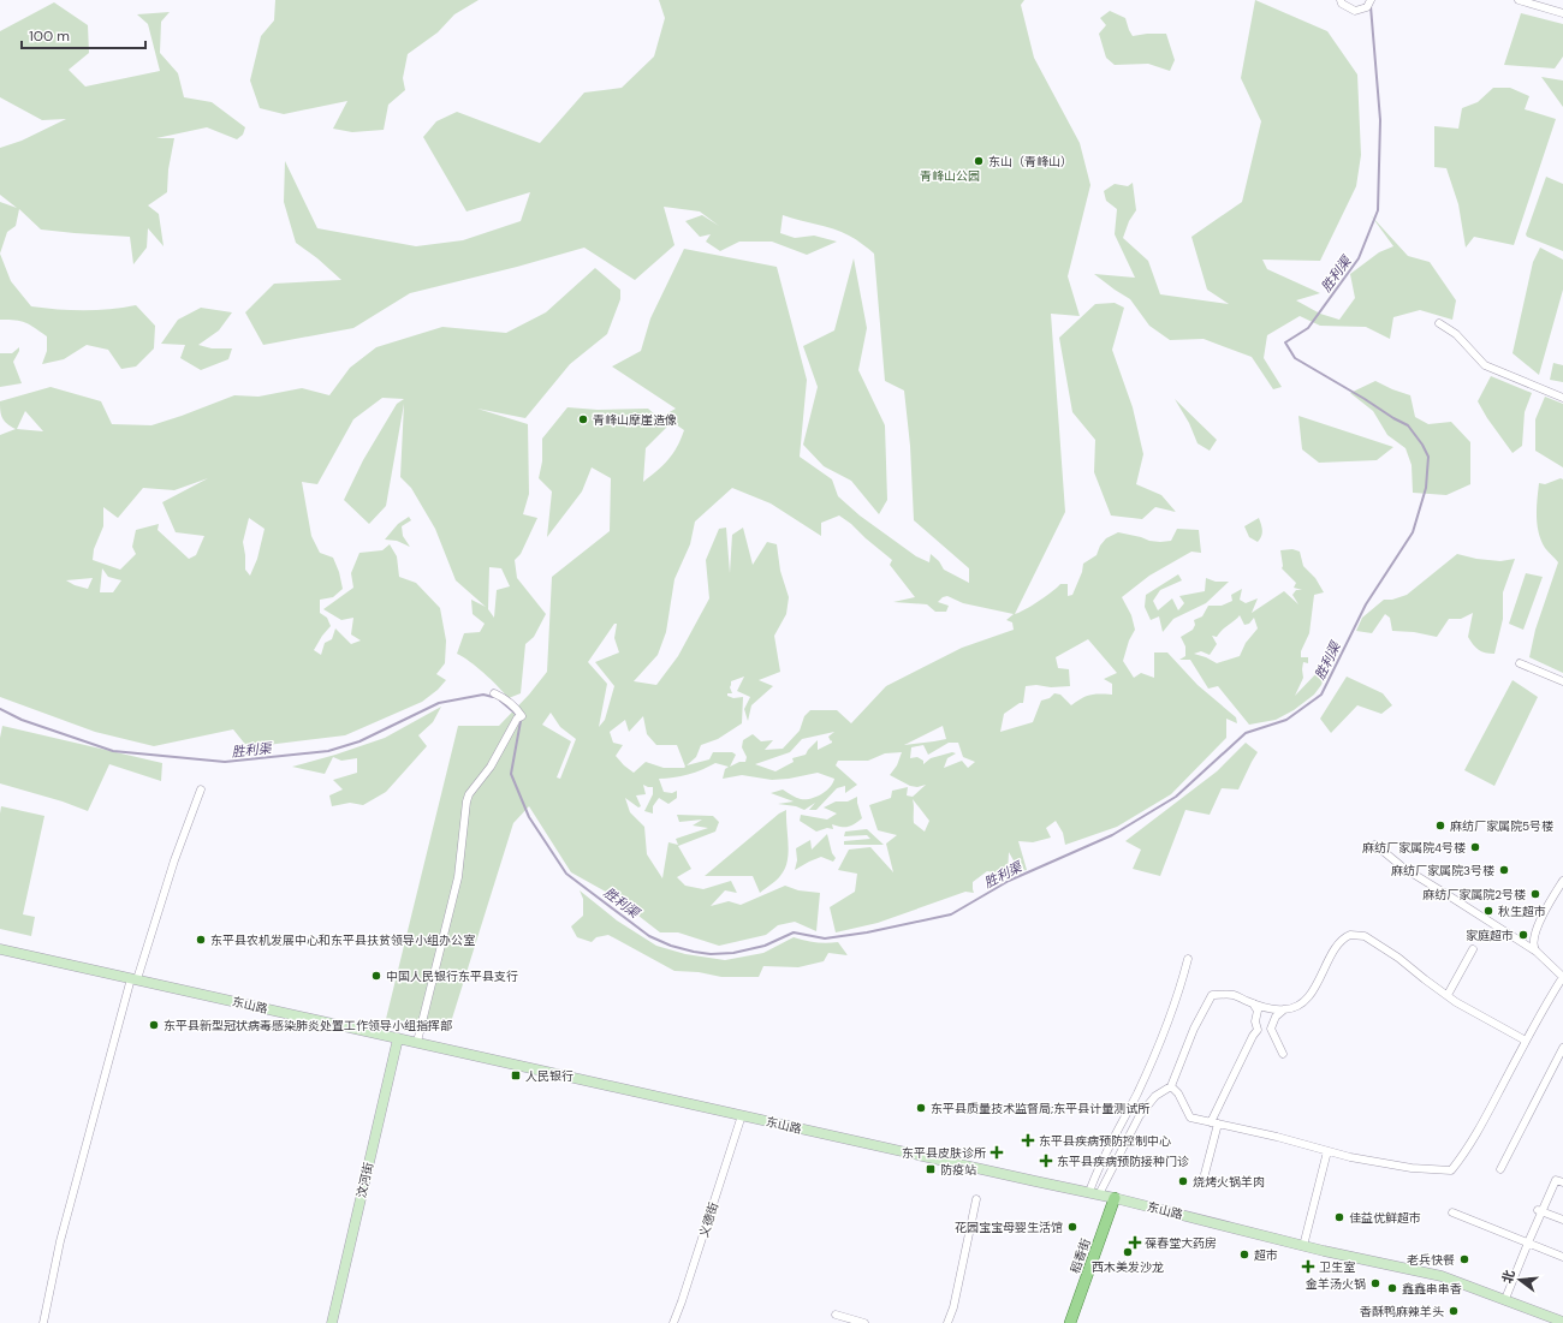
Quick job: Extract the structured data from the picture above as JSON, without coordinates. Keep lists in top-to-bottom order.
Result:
{
  "streets": {
    "main road": ["稻香街"],
    "street": ["东山路", "汶河街", "义德街"]
  },
  "crossings": [
    ["东山路", "汶河街"],
    ["东山路", "义德街"],
    ["东山路", "稻香街"]
  ],
  "water": ["胜利渠"],
  "parks": ["青峰山公园"],
  "places": {
    "other": [
      "东山（青峰山）",
      "青峰山摩崖造像",
      "麻纺厂家属院5号楼",
      "麻纺厂家属院4号楼",
      "麻纺厂家属院3号楼",
      "麻纺厂家属院2号楼",
      "秋生超市",
      "家庭超市",
      "东平县农机发展中心和东平县扶贫领导小组办公室",
      "中国人民银行东平县支行",
      "东平县新型冠状病毒感染肺炎处置工作领导小组指挥部",
      "东平县质量技术监督局;东平县计量测试所",
      "烧烤火锅羊肉",
      "佳益优鲜超市",
      "花园宝宝母婴生活馆",
      "西木美发沙龙",
      "超市",
      "老兵快餐",
      "金羊汤火锅",
      "鑫鑫串串香",
      "香酥鸭麻辣羊头"
    ],
    "transit": ["人民银行", "防疫站"],
    "health": [
      "东平县疾病预防控制中心",
      "东平县皮肤诊所",
      "东平县疾病预防接种门诊",
      "葆春堂大药房",
      "卫生室"
    ]
  },
  "scale_bar": "100 m",
  "north": "left"
}
